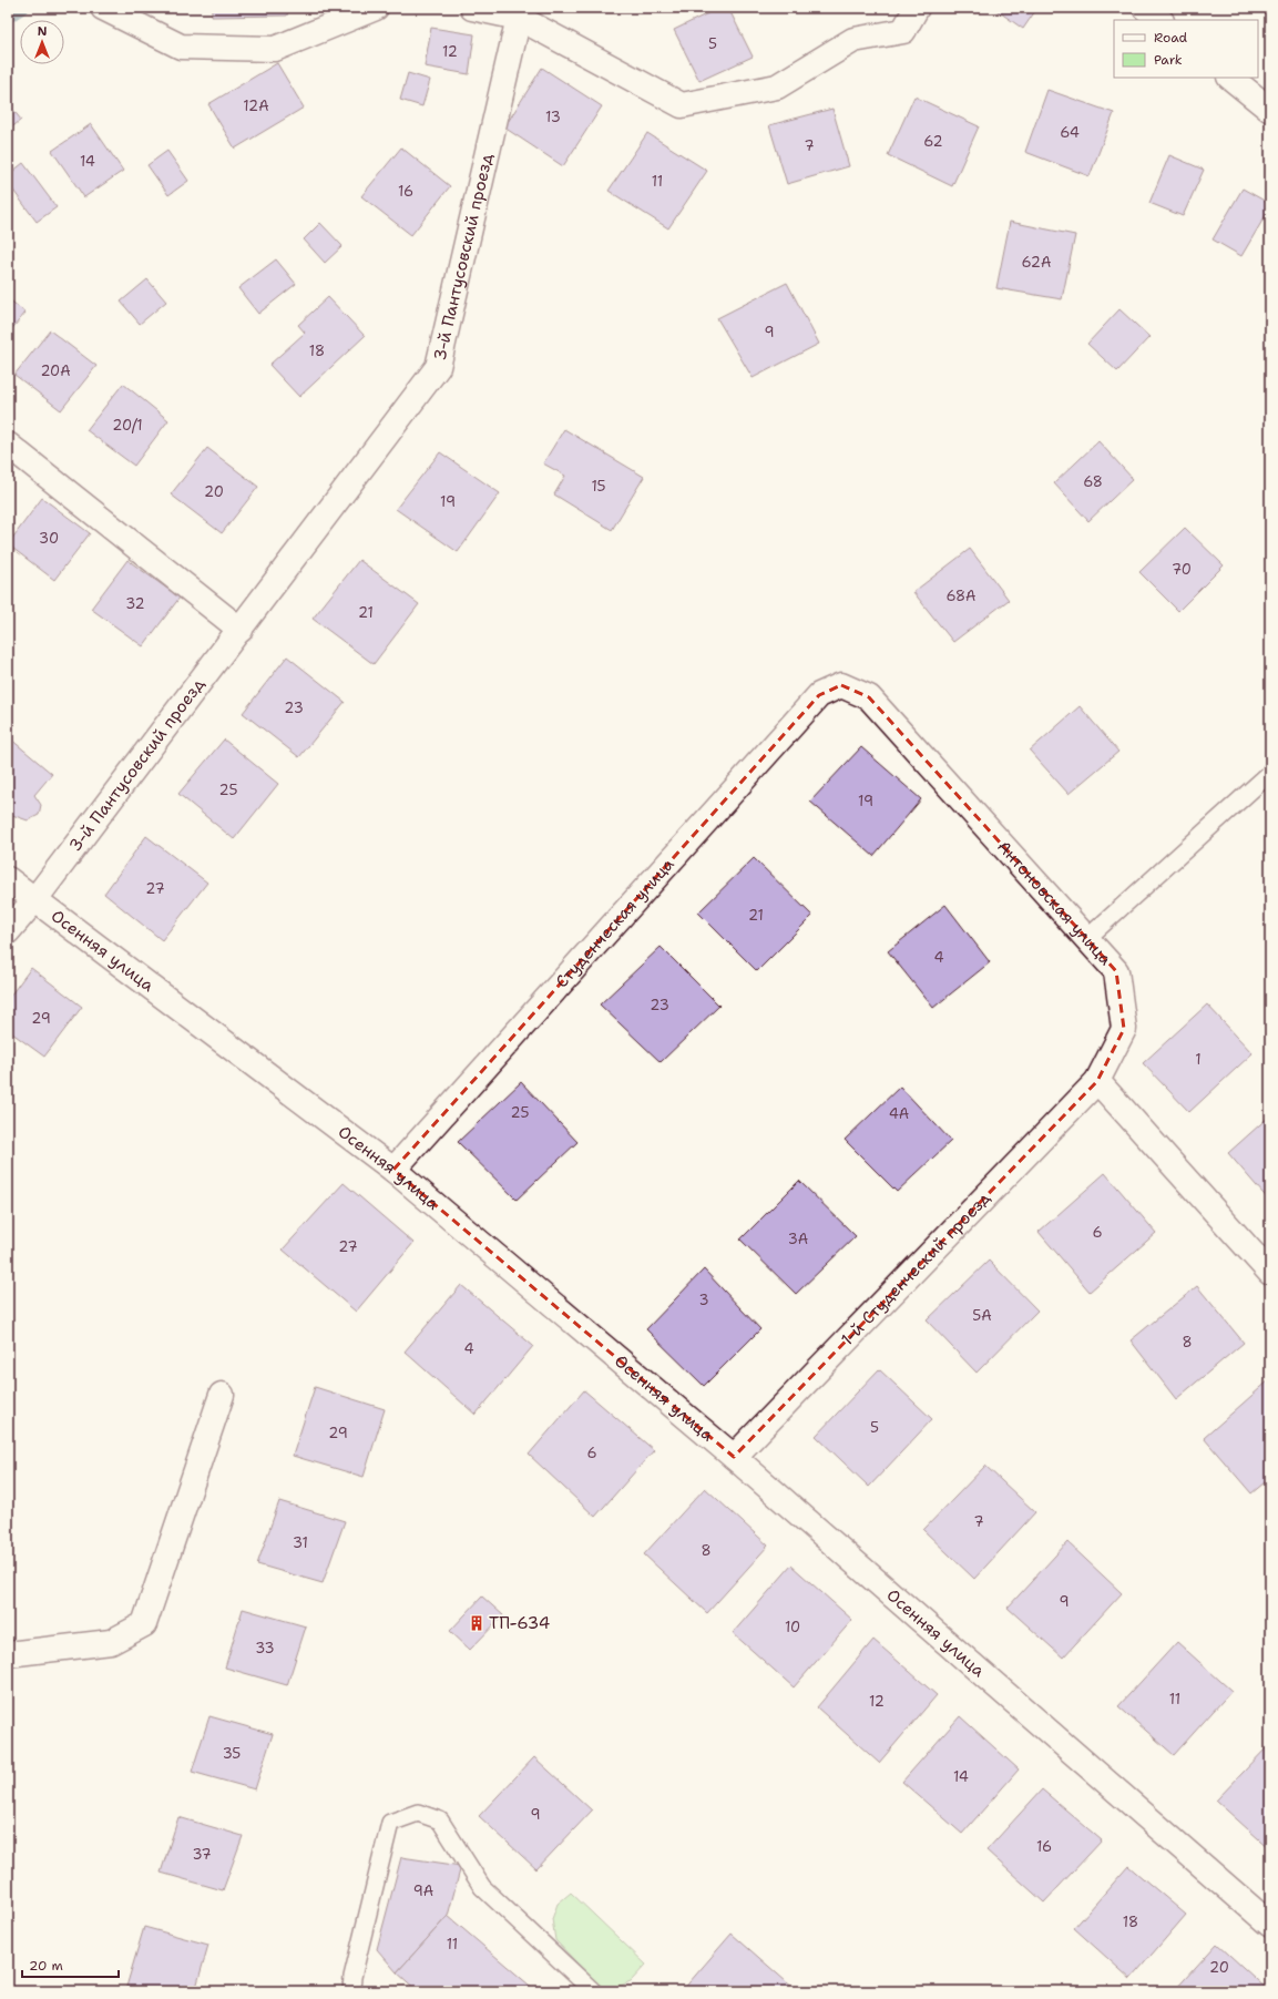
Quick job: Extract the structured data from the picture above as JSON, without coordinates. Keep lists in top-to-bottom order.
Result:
{
  "streets": {
    "street": [
      "3-й Пантусовский проезд",
      "Антоновская улица",
      "Студенческая улица",
      "Осенняя улица",
      "1-й Студенческий проезд"
    ]
  },
  "crossings": [
    ["3-й Пантусовский проезд", "Осенняя улица"],
    ["Антоновская улица", "Студенческая улица"],
    ["Антоновская улица", "1-й Студенческий проезд"],
    ["Студенческая улица", "Осенняя улица"],
    ["Осенняя улица", "1-й Студенческий проезд"]
  ],
  "places": {
    "building": ["ТП-634"]
  },
  "house_numbers": [
    "5",
    "12",
    "12А",
    "13",
    "64",
    "62",
    "7",
    "14",
    "11",
    "16",
    "62А",
    "9",
    "18",
    "20А",
    "20/1",
    "68",
    "15",
    "20",
    "19",
    "30",
    "70",
    "68А",
    "32",
    "21",
    "23",
    "25",
    "19",
    "27",
    "21",
    "4",
    "23",
    "29",
    "1",
    "25",
    "4А",
    "6",
    "3А",
    "27",
    "3",
    "5А",
    "8",
    "4",
    "5",
    "29",
    "6",
    "7",
    "31",
    "8",
    "9",
    "10",
    "33",
    "11",
    "12",
    "35",
    "14",
    "9",
    "16",
    "37",
    "9А",
    "18",
    "11",
    "20"
  ],
  "legend": ["Road", "Park"],
  "scale_bar": "20 m",
  "north": "top"
}
